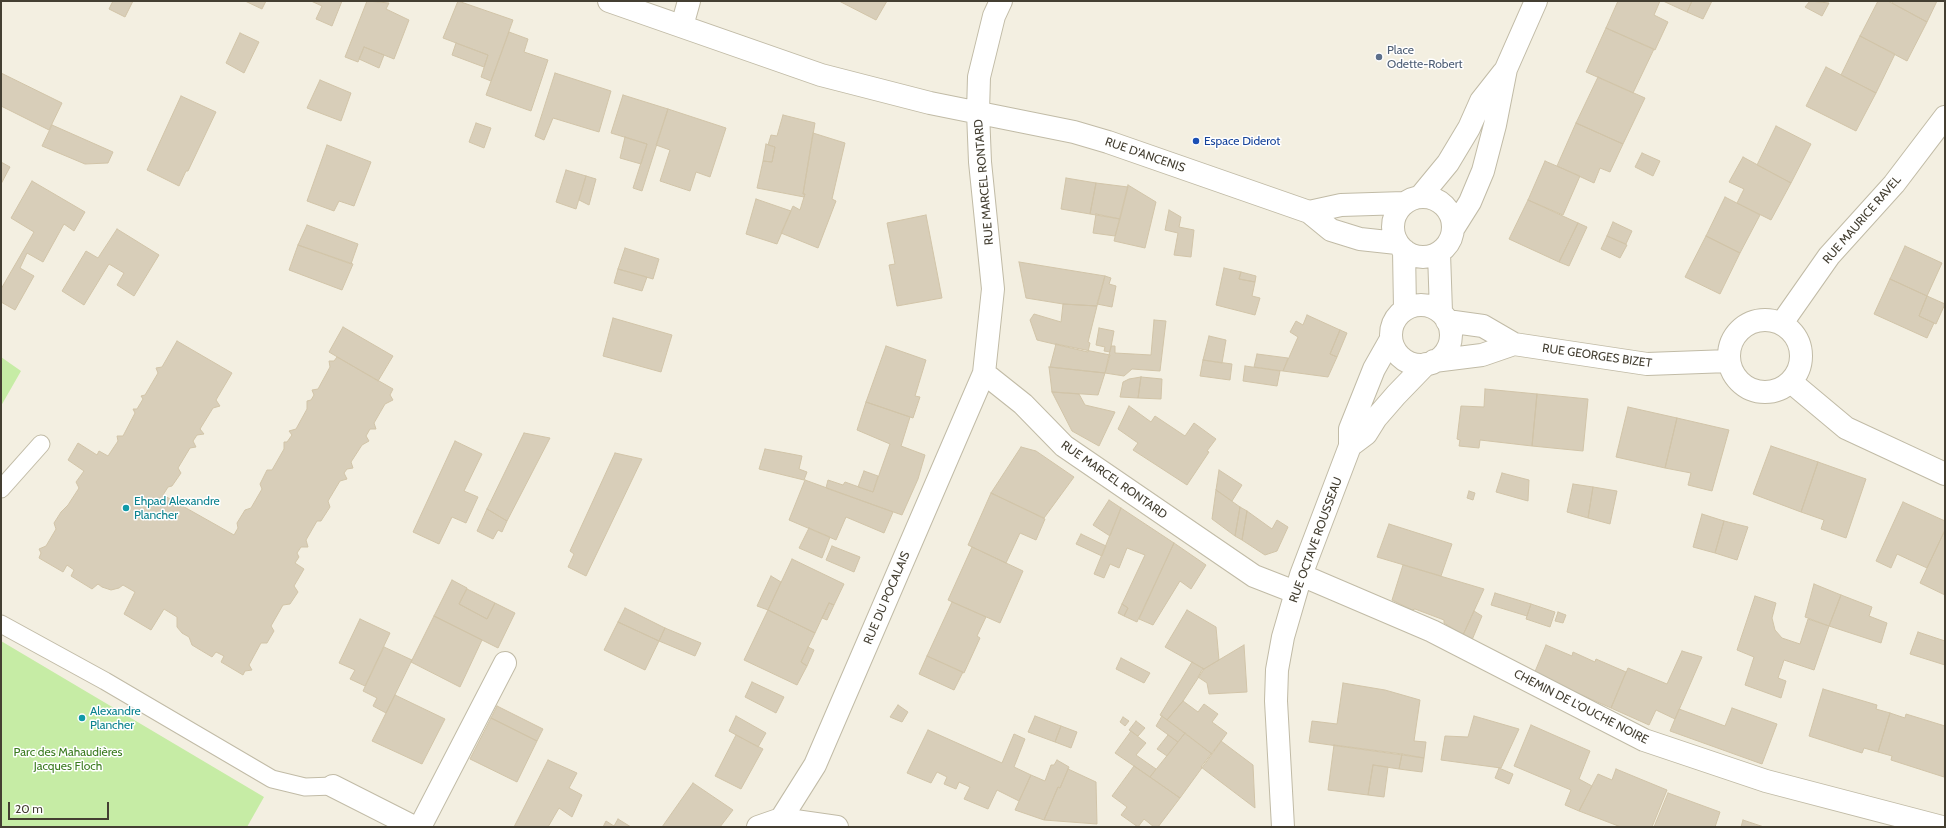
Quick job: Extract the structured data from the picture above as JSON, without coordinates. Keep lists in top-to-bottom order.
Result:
{
  "streets": {
    "street": [
      "RUE D'ANCENIS",
      "RUE MARCEL RONTARD",
      "RUE MAURICE RAVEL",
      "RUE GEORGES BIZET",
      "RUE OCTAVE ROUSSEAU",
      "RUE DU POCALAIS",
      "CHEMIN DE L'OUCHE NOIRE"
    ]
  },
  "crossings": [
    ["RUE D'ANCENIS", "RUE MARCEL RONTARD"],
    ["RUE MARCEL RONTARD", "RUE OCTAVE ROUSSEAU"],
    ["RUE MARCEL RONTARD", "RUE DU POCALAIS"],
    ["RUE MARCEL RONTARD", "CHEMIN DE L'OUCHE NOIRE"],
    ["RUE MAURICE RAVEL", "RUE GEORGES BIZET"],
    ["RUE GEORGES BIZET", "RUE OCTAVE ROUSSEAU"],
    ["RUE OCTAVE ROUSSEAU", "CHEMIN DE L'OUCHE NOIRE"]
  ],
  "parks": ["Parc des Mahaudières Jacques Floch"],
  "places": [
    "Place Odette-Robert",
    "Espace Diderot",
    "Ehpad Alexandre Plancher",
    "Alexandre Plancher"
  ],
  "scale_bar": "20 m"
}
